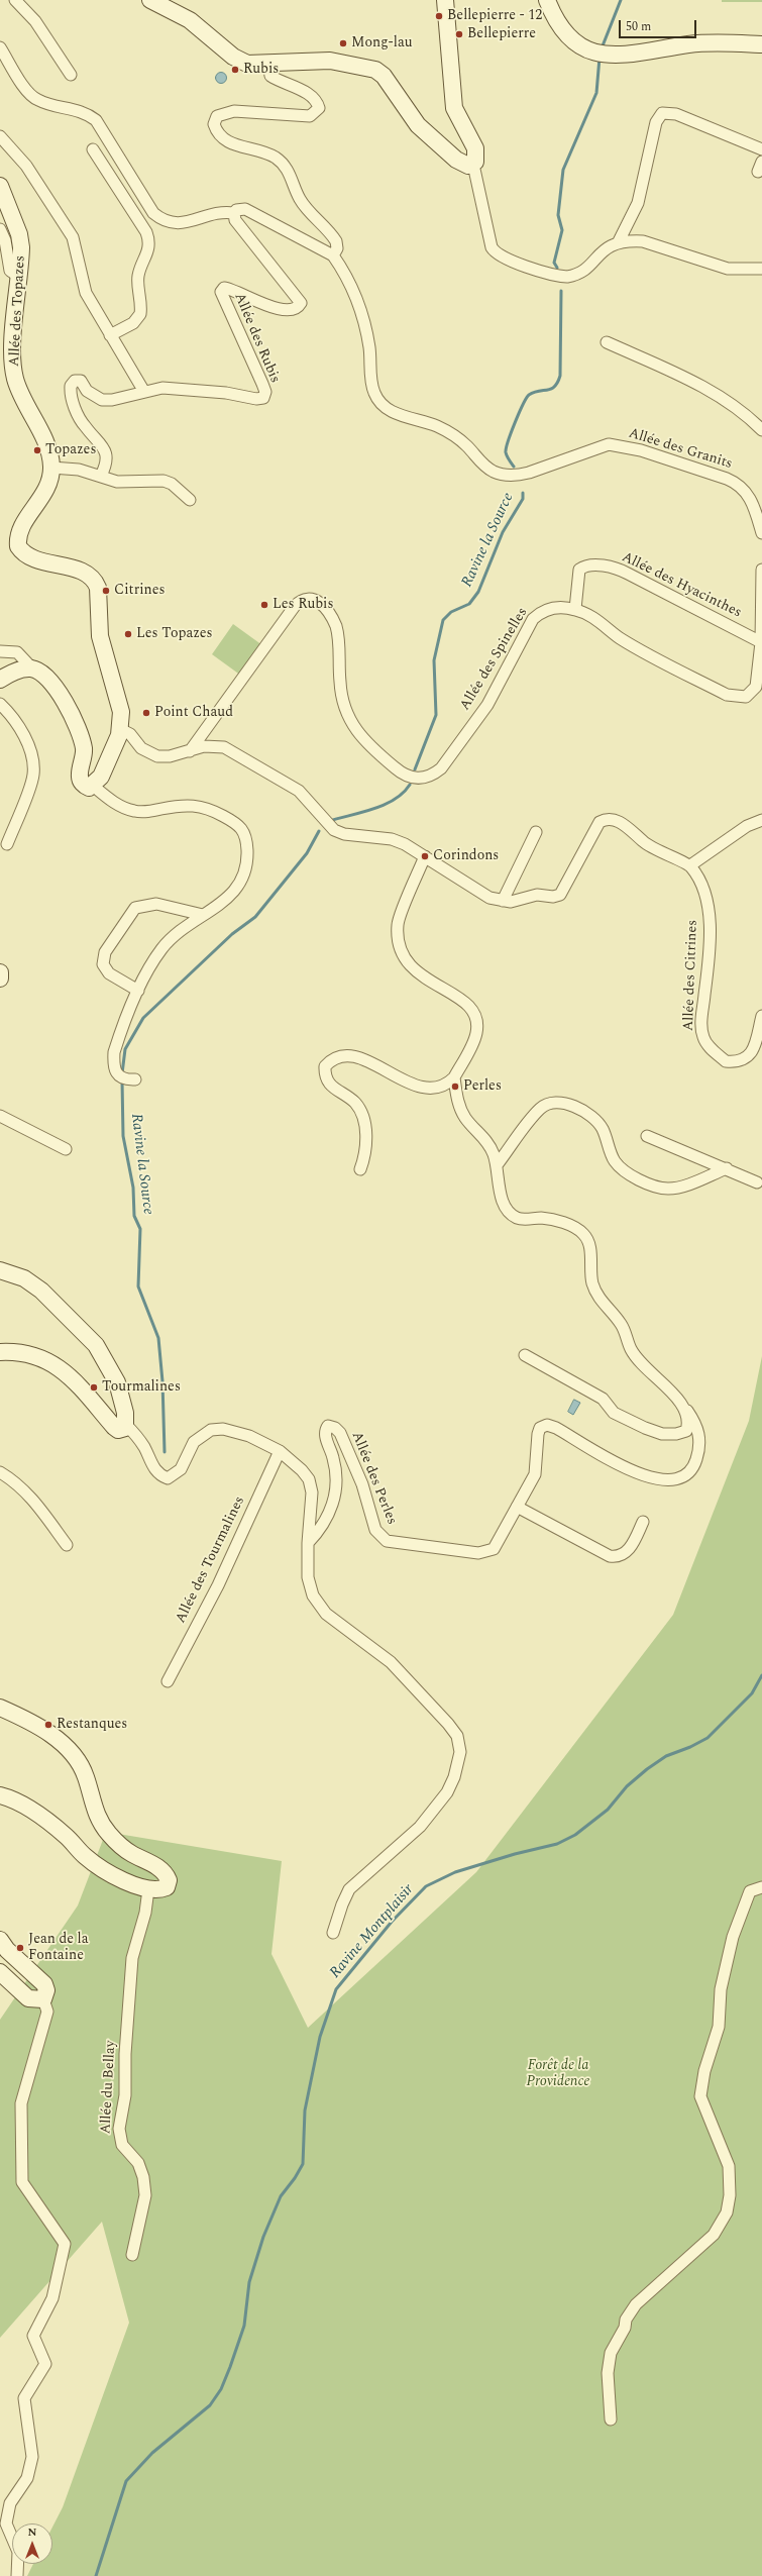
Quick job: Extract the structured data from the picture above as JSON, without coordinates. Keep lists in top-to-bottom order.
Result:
{
  "streets": {
    "main road": ["Allée des Topazes"],
    "street": [
      "Allée des Rubis",
      "Allée des Granits",
      "Allée des Hyacinthes",
      "Allée des Spinelles",
      "Allée des Citrines",
      "Allée des Perles",
      "Allée des Tourmalines",
      "Allée du Bellay"
    ]
  },
  "crossings": [
    ["Allée des Hyacinthes", "Allée des Spinelles"]
  ],
  "water": ["Ravine la Source", "Ravine Montplaisir"],
  "parks": ["Forêt de la Providence"],
  "places": [
    "Bellepierre - 12",
    "Bellepierre",
    "Mong-lau",
    "Rubis",
    "Topazes",
    "Citrines",
    "Les Rubis",
    "Les Topazes",
    "Point Chaud",
    "Corindons",
    "Perles",
    "Tourmalines",
    "Restanques",
    "Jean de la Fontaine"
  ],
  "scale_bar": "50 m",
  "north": "top"
}
